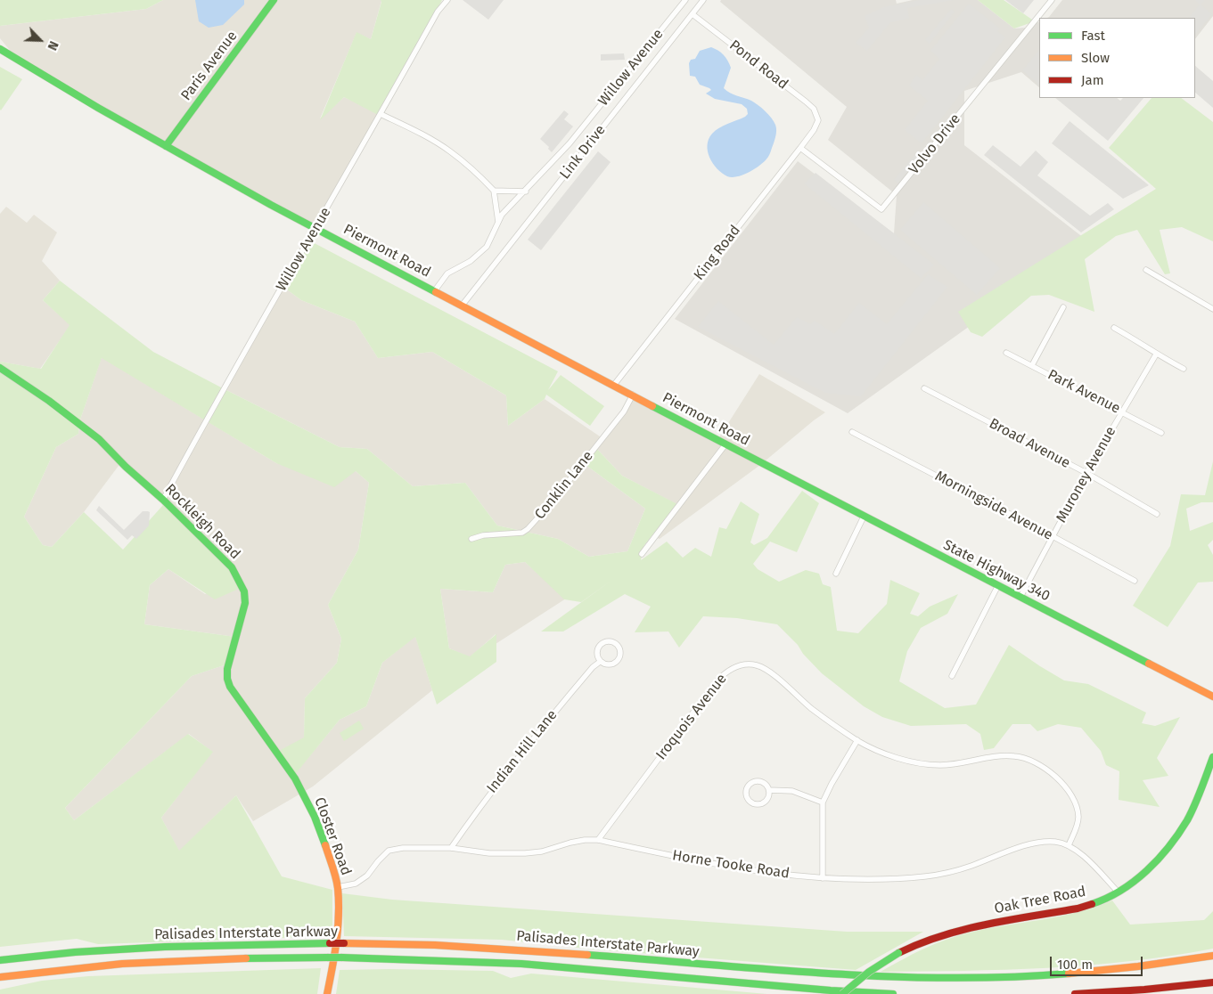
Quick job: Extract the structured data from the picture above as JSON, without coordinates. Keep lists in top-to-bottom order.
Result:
{
  "streets": {
    "main road": [
      "Paris Avenue",
      "Piermont Road",
      "Rockleigh Road",
      "State Highway 340",
      "Closter Road",
      "Oak Tree Road",
      "Palisades Interstate Parkway"
    ],
    "street": [
      "Pond Road",
      "Willow Avenue",
      "Volvo Drive",
      "Link Drive",
      "King Road",
      "Park Avenue",
      "Broad Avenue",
      "Muroney Avenue",
      "Conklin Lane",
      "Morningside Avenue",
      "Iroquois Avenue",
      "Indian Hill Lane",
      "Horne Tooke Road"
    ]
  },
  "crossings": [
    ["Pond Road", "Link Drive"],
    ["Pond Road", "King Road"],
    ["Paris Avenue", "Piermont Road"],
    ["Willow Avenue", "Piermont Road"],
    ["Willow Avenue", "Rockleigh Road"],
    ["Volvo Drive", "King Road"],
    ["Link Drive", "Piermont Road"],
    ["Piermont Road", "King Road"],
    ["Piermont Road", "Conklin Lane"],
    ["Piermont Road", "State Highway 340"],
    ["Park Avenue", "Muroney Avenue"],
    ["Broad Avenue", "Muroney Avenue"],
    ["Muroney Avenue", "Morningside Avenue"],
    ["Muroney Avenue", "State Highway 340"],
    ["Rockleigh Road", "Closter Road"],
    ["Iroquois Avenue", "Horne Tooke Road"],
    ["Indian Hill Lane", "Horne Tooke Road"],
    ["Closter Road", "Horne Tooke Road"],
    ["Horne Tooke Road", "Oak Tree Road"]
  ],
  "legend": ["Fast", "Slow", "Jam"],
  "scale_bar": "100 m",
  "north": "bottom right"
}
